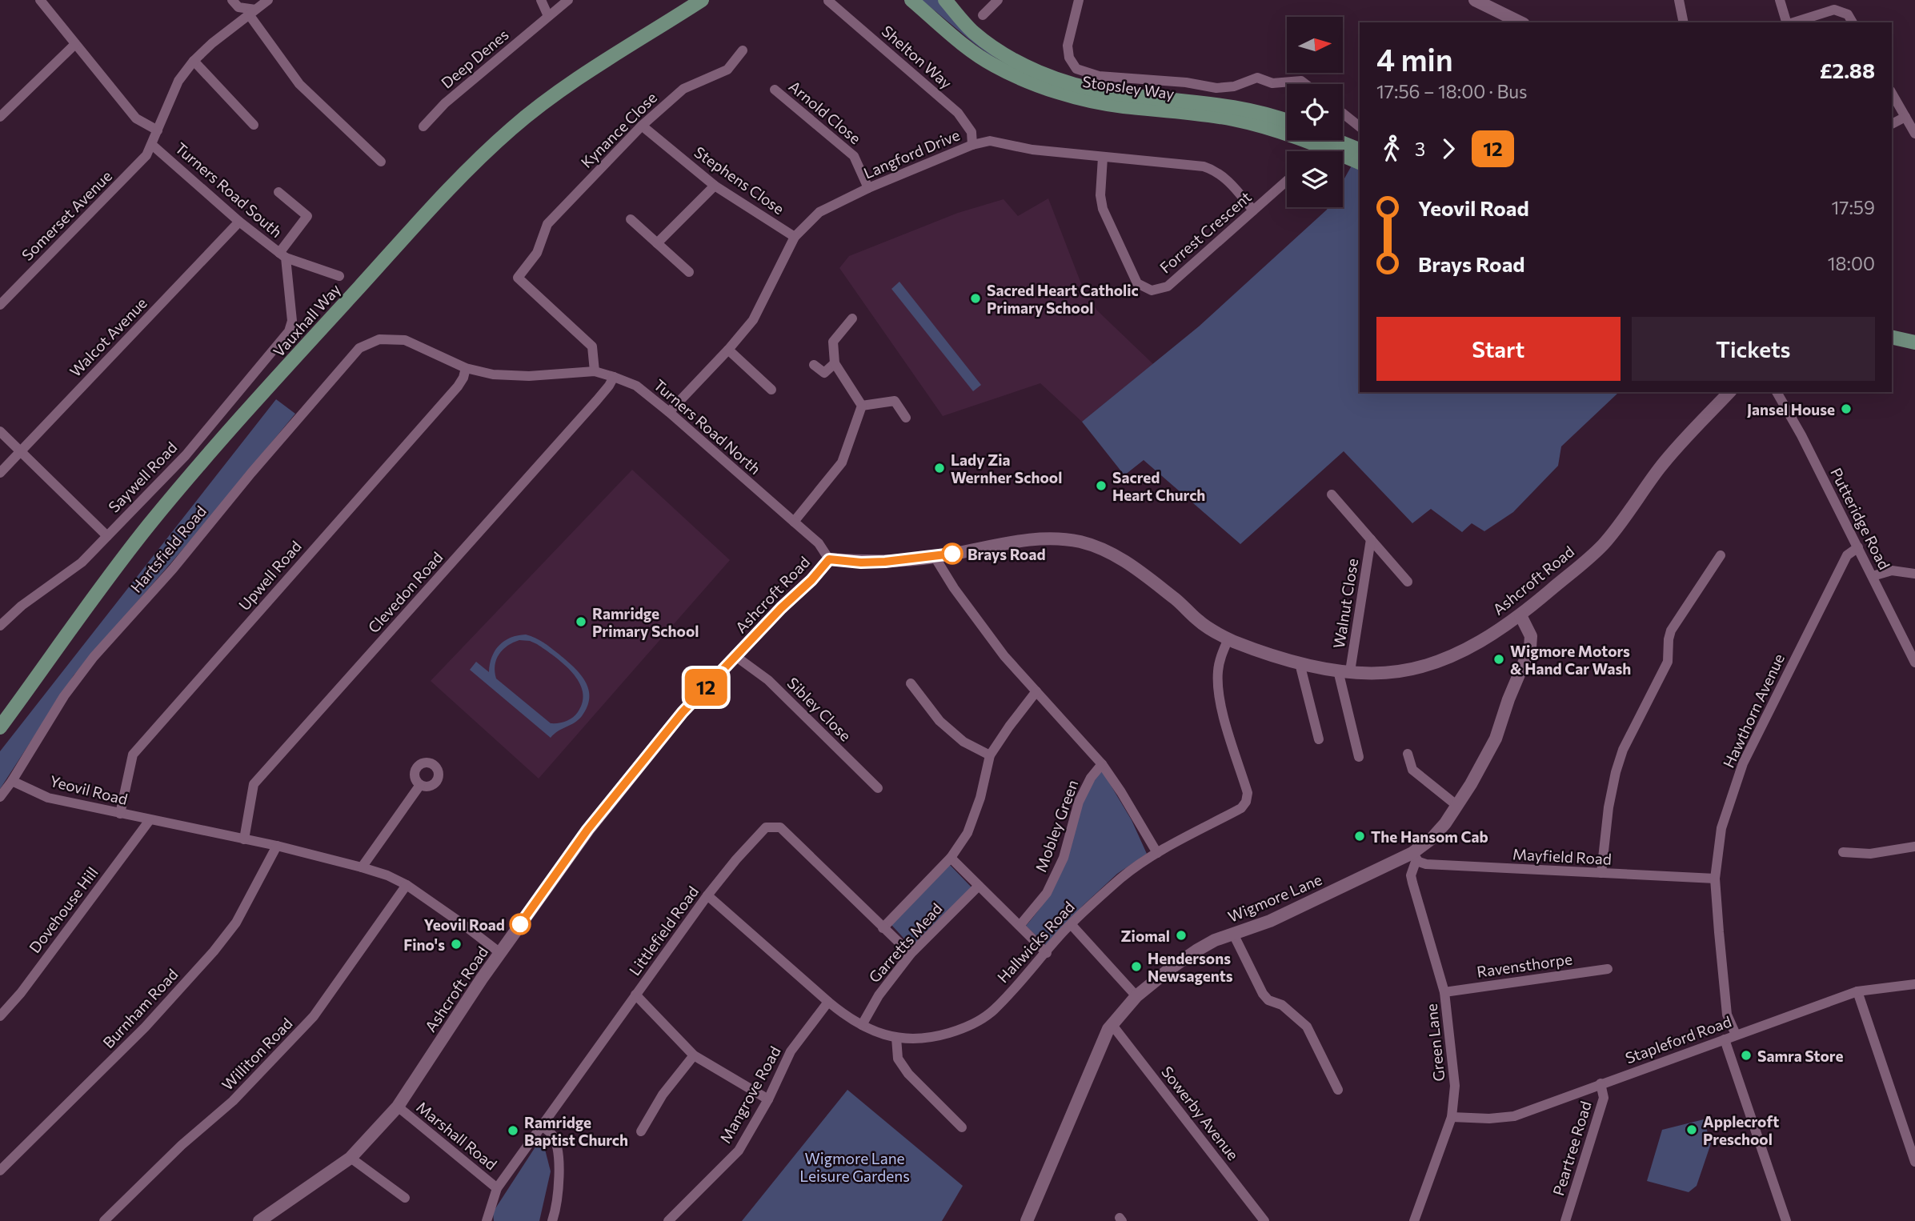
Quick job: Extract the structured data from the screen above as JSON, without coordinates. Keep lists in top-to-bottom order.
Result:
{
  "streets": {
    "main road": ["Stopsley Way", "Vauxhall Way"],
    "street": [
      "Shelton Way",
      "Deep Denes",
      "Arnold Close",
      "Kynance Close",
      "Langford Drive",
      "Stephens Close",
      "Turners Road South",
      "Somerset Avenue",
      "Forrest Crescent",
      "Walcot Avenue",
      "Turners Road North",
      "Saywell Road",
      "Putteridge Road",
      "Hartsfield Road",
      "Upwell Road",
      "Ashcroft Road",
      "Clevedon Road",
      "Walnut Close",
      "Sibley Close",
      "Hawthorn Avenue",
      "Yeovil Road",
      "Mobley Green",
      "Mayfield Road",
      "Wigmore Lane",
      "Dovehouse Hill",
      "Littlefield Road",
      "Hallwicks Road",
      "Garretts Mead",
      "Ravensthorpe",
      "Burnham Road",
      "Stapleford Road",
      "Green Lane",
      "Williton Road",
      "Mangrove Road",
      "Sowerby Avenue",
      "Marshall Road",
      "Peartree Road"
    ]
  },
  "crossings": [
    ["Shelton Way", "Langford Drive"],
    ["Arnold Close", "Langford Drive"],
    ["Kynance Close", "Stephens Close"],
    ["Kynance Close", "Turners Road North"],
    ["Langford Drive", "Stephens Close"],
    ["Langford Drive", "Forrest Crescent"],
    ["Langford Drive", "Turners Road North"],
    ["Turners Road South", "Somerset Avenue"],
    ["Turners Road South", "Walcot Avenue"],
    ["Turners Road South", "Saywell Road"],
    ["Turners Road North", "Hartsfield Road"],
    ["Turners Road North", "Upwell Road"],
    ["Turners Road North", "Ashcroft Road"],
    ["Turners Road North", "Clevedon Road"],
    ["Putteridge Road", "Hawthorn Avenue"],
    ["Hartsfield Road", "Yeovil Road"],
    ["Upwell Road", "Yeovil Road"],
    ["Ashcroft Road", "Walnut Close"],
    ["Ashcroft Road", "Sibley Close"],
    ["Ashcroft Road", "Yeovil Road"],
    ["Ashcroft Road", "Wigmore Lane"],
    ["Ashcroft Road", "Hallwicks Road"],
    ["Ashcroft Road", "Marshall Road"],
    ["Clevedon Road", "Yeovil Road"],
    ["Hawthorn Avenue", "Mayfield Road"],
    ["Hawthorn Avenue", "Stapleford Road"],
    ["Yeovil Road", "Dovehouse Hill"],
    ["Yeovil Road", "Burnham Road"],
    ["Yeovil Road", "Williton Road"],
    ["Mayfield Road", "Wigmore Lane"],
    ["Mayfield Road", "Green Lane"],
    ["Wigmore Lane", "Green Lane"],
    ["Wigmore Lane", "Sowerby Avenue"],
    ["Littlefield Road", "Hallwicks Road"],
    ["Littlefield Road", "Garretts Mead"],
    ["Littlefield Road", "Marshall Road"],
    ["Hallwicks Road", "Garretts Mead"],
    ["Hallwicks Road", "Mangrove Road"],
    ["Ravensthorpe", "Green Lane"],
    ["Stapleford Road", "Green Lane"],
    ["Stapleford Road", "Peartree Road"]
  ],
  "parks": ["Wigmore Lane Leisure Gardens"],
  "places": [
    "Sacred Heart Catholic Primary School",
    "Jansel House",
    "Lady Zia Wernher School",
    "Sacred Heart Church",
    "Brays Road",
    "Ramridge Primary School",
    "Wigmore Motors & Hand Car Wash",
    "The Hansom Cab",
    "Yeovil Road",
    "Ziomal",
    "Fino's",
    "Hendersons Newsagents",
    "Samra Store",
    "Applecroft Preschool",
    "Ramridge Baptist Church"
  ],
  "lines": ["bus line 12"],
  "north": "right",
  "page": {
    "on_map": "12",
    "heading": ["4 min", "17:56 – 18:00 · Bus", "£2.88"],
    "legs": ["3", "12"],
    "list": [
      {
        "name": "Yeovil Road",
        "value": "17:59"
      },
      {
        "name": "Brays Road",
        "value": "18:00"
      }
    ],
    "buttons": ["Start", "Tickets"]
  }
}
